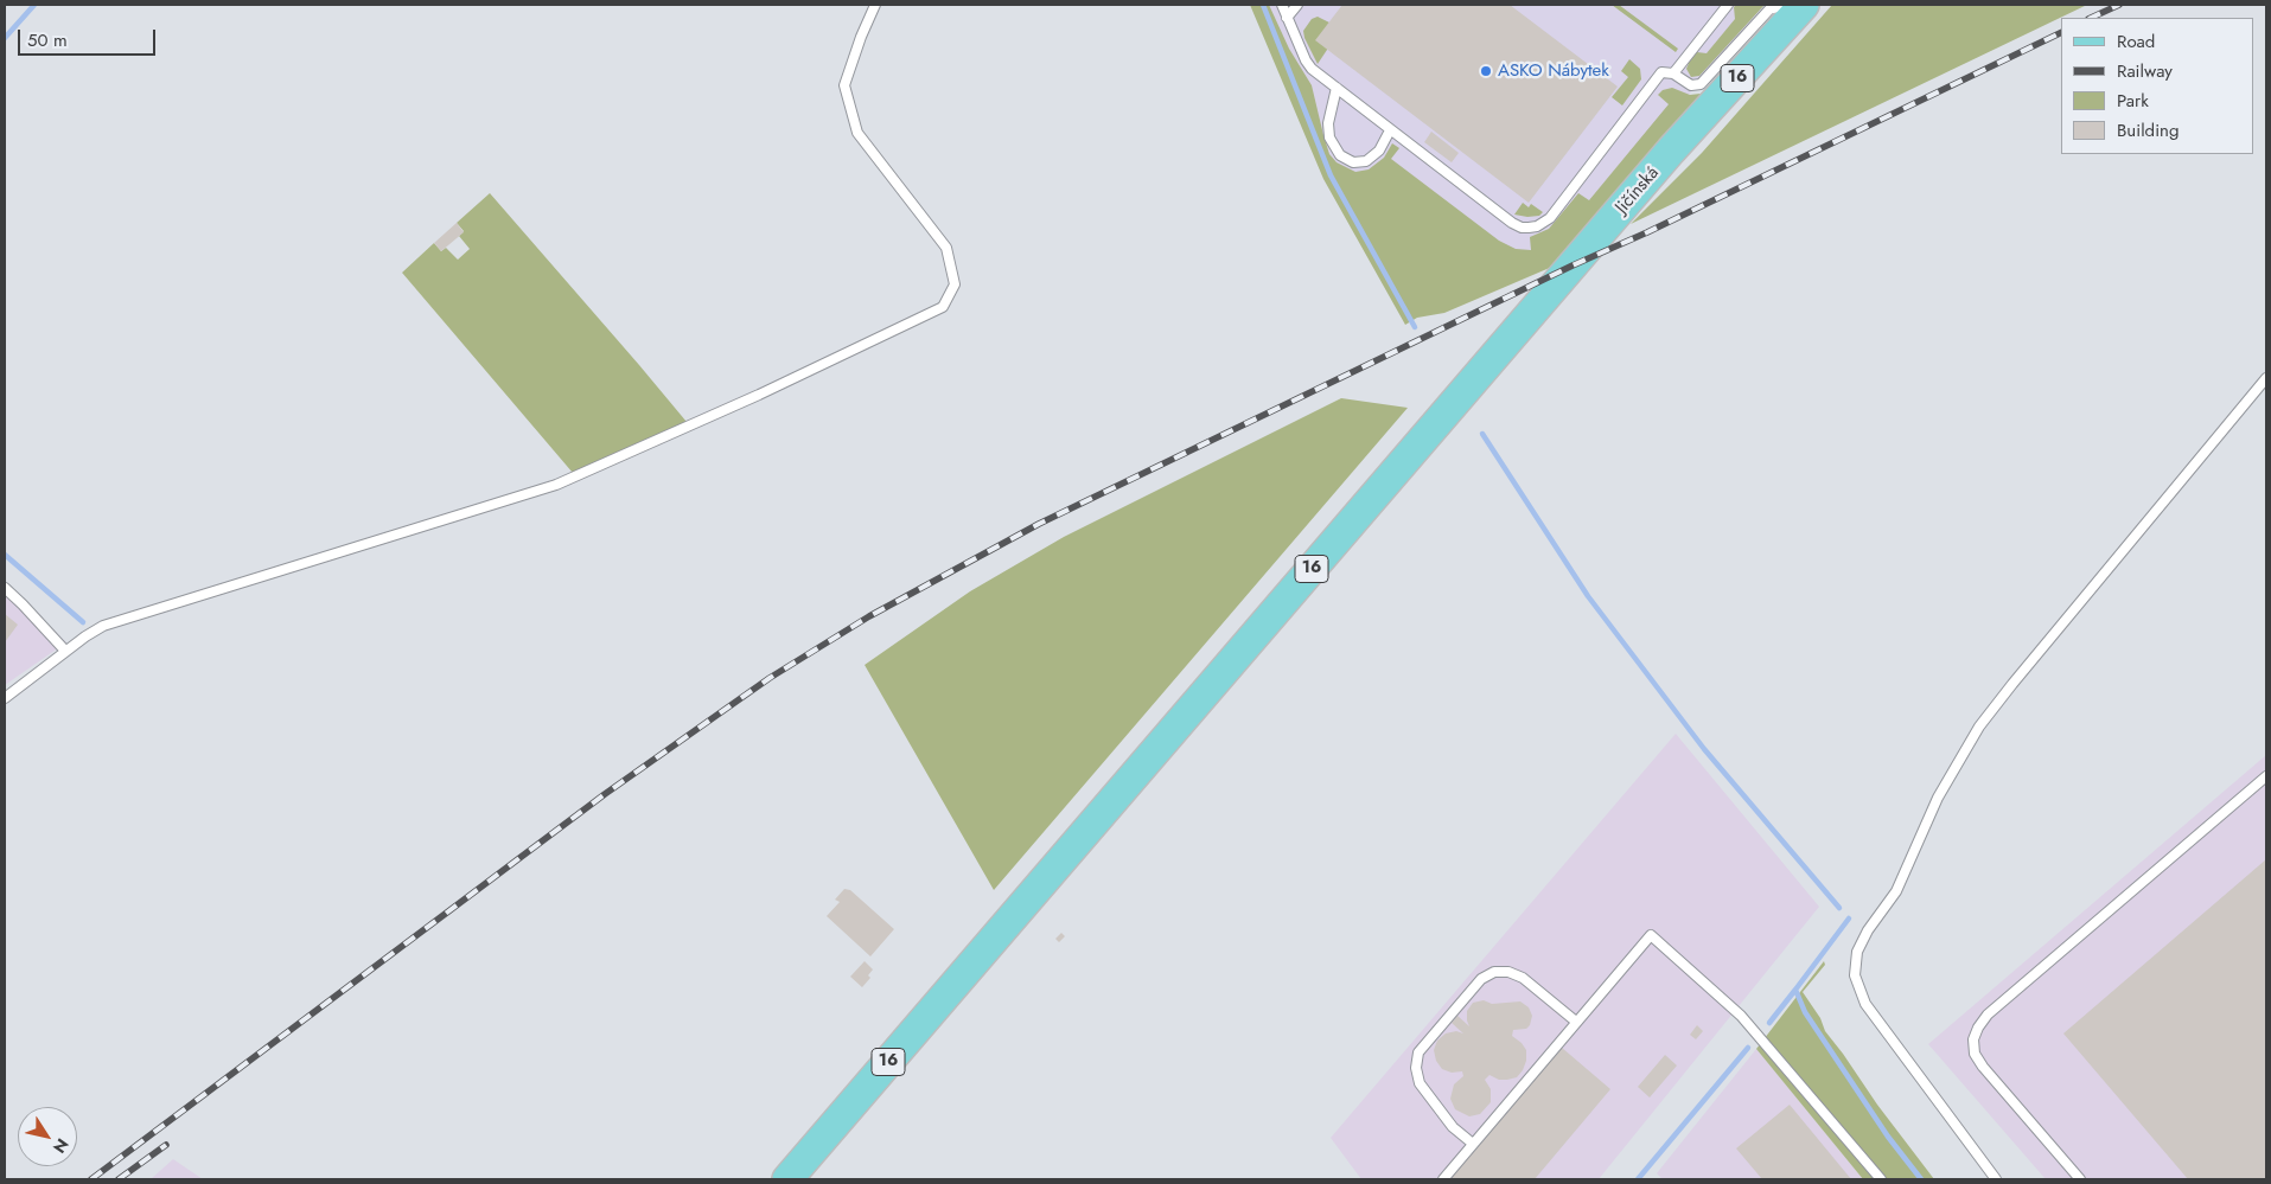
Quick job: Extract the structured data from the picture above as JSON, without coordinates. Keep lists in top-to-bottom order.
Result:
{
  "streets": {
    "main road": ["16", "Jičínská"]
  },
  "places": ["ASKO Nábytek"],
  "legend": [
    "Road",
    "Railway",
    "Park",
    "Building"
  ],
  "scale_bar": "50 m",
  "north": "bottom right"
}
